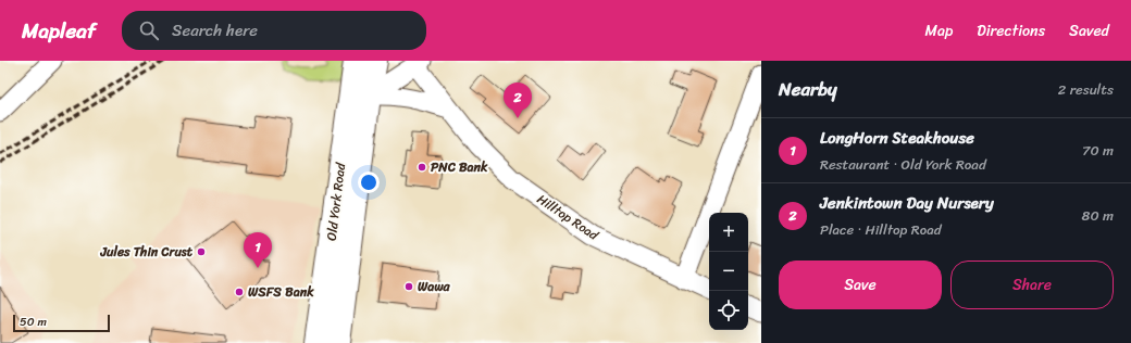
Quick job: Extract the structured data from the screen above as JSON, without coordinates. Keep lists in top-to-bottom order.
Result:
{
  "streets": {
    "highway": ["Old York Road"],
    "street": ["Hilltop Road"]
  },
  "places": [
    "PNC Bank",
    "Jules Thin Crust",
    "Wawa",
    "WSFS Bank"
  ],
  "scale_bar": "50 m",
  "page": {
    "header": "Mapleaf",
    "search": "Search here",
    "nav": ["Map", "Directions", "Saved"],
    "heading": ["Nearby", "2 results"],
    "pins": ["2", "1"],
    "list": [
      {
        "mark": "1",
        "name": "LongHorn Steakhouse",
        "note": "Restaurant · Old York Road",
        "value": "70 m"
      },
      {
        "mark": "2",
        "name": "Jenkintown Day Nursery",
        "note": "Place · Hilltop Road",
        "value": "80 m"
      }
    ],
    "map_buttons": ["+", "−"],
    "buttons": ["Save", "Share"],
    "scale": "50 m"
  }
}
